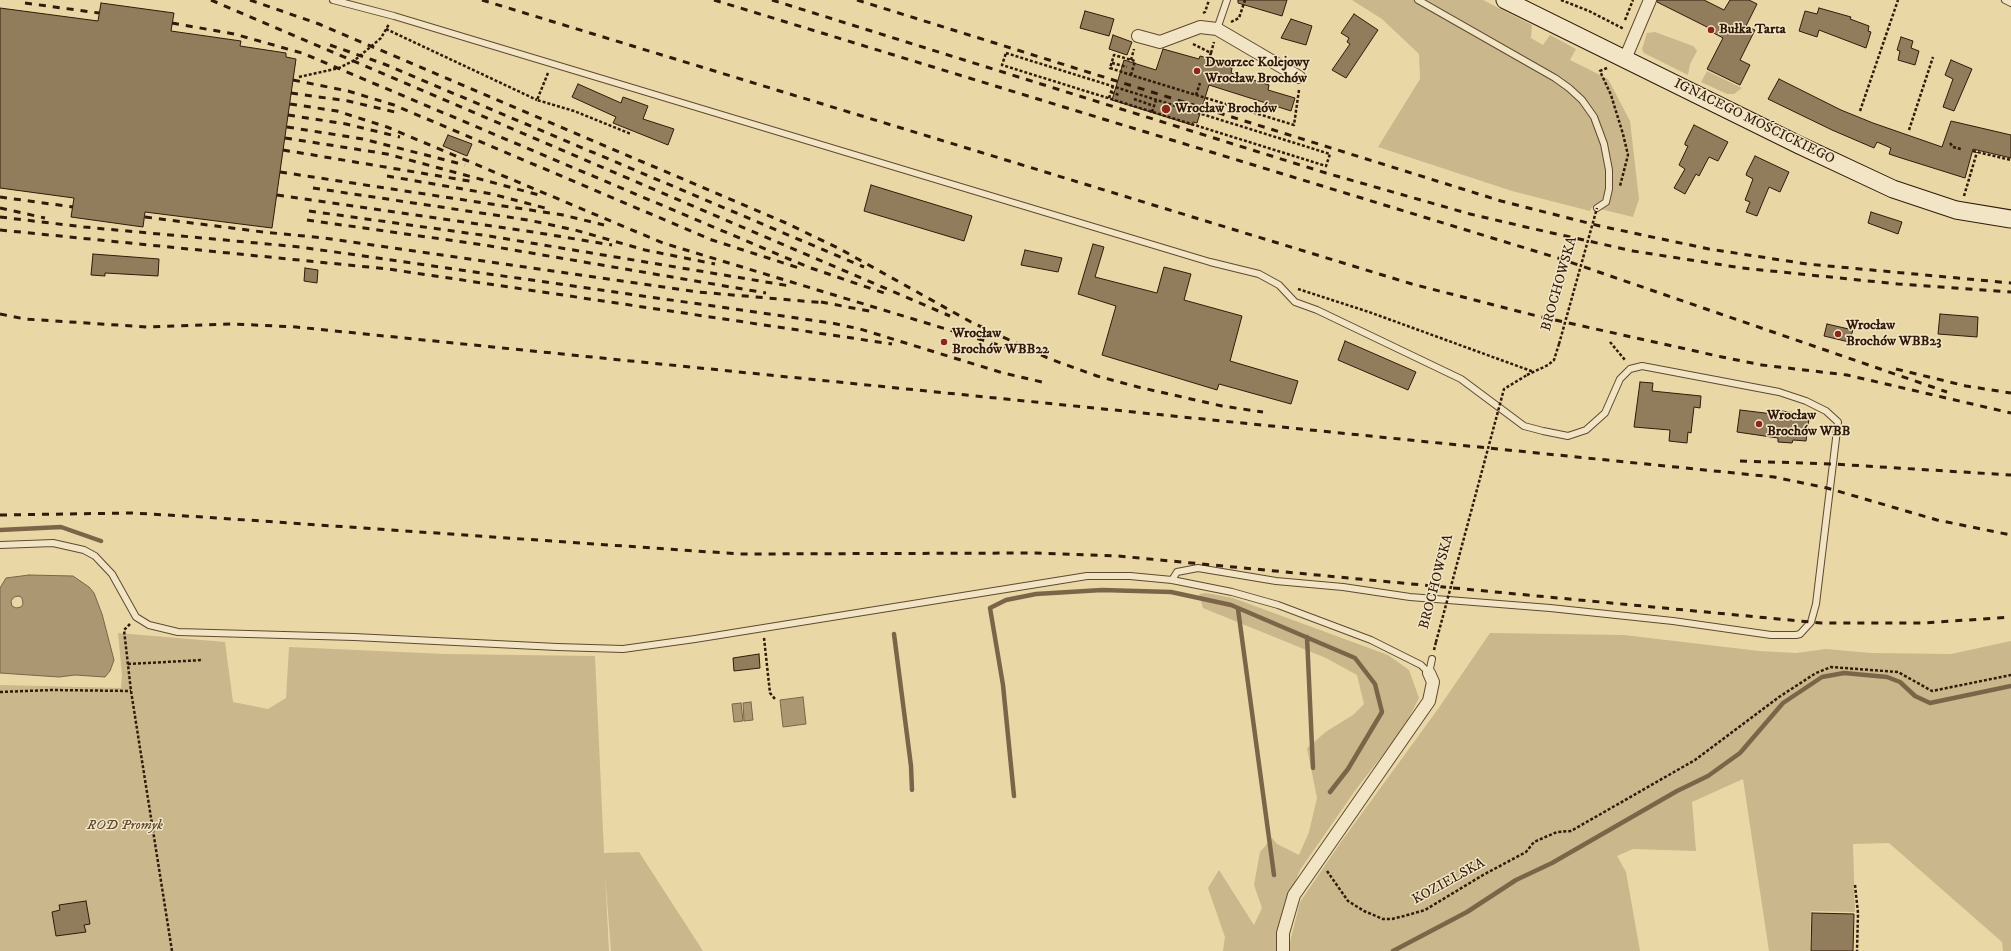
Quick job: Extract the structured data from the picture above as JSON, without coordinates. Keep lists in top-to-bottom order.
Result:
{
  "streets": {
    "street": ["IGNACEGO MOŚCICKIEGO"],
    "path": ["BROCHOWSKA", "KOZIELSKA"]
  },
  "parks": ["ROD Promyk"],
  "places": [
    "Bułka Tarta",
    "Dworzec Kolejowy Wrocław Brochów",
    "Wrocław Brochów",
    "Wrocław Brochów WBB23",
    "Wrocław Brochów WBB22",
    "Wrocław Brochów WBB"
  ]
}
